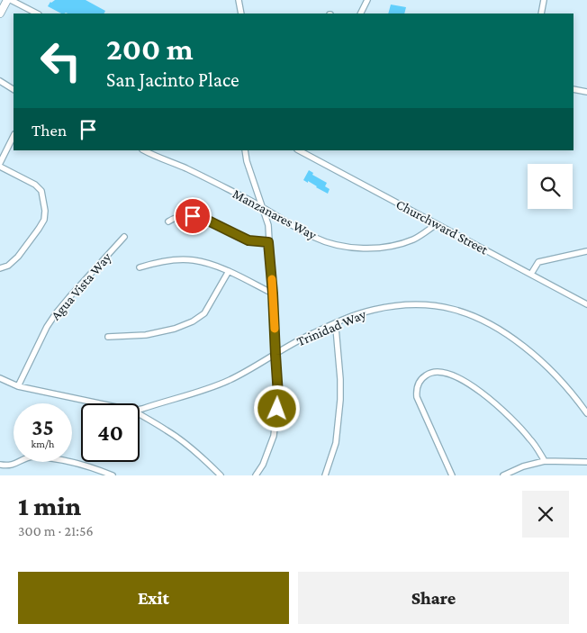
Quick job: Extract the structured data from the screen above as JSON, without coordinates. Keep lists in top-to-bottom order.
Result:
{
  "streets": {
    "street": [
      "Manzanares Way",
      "Churchward Street",
      "Agua Vista Way",
      "Trinidad Way"
    ]
  },
  "crossings": [
    ["Manzanares Way", "Churchward Street"],
    ["Agua Vista Way", "Trinidad Way"]
  ],
  "page": {
    "turn": ["200 m", "San Jacinto Place"],
    "then": "Then",
    "speed": "35 km/h",
    "limit": "40",
    "heading": ["1 min", "300 m · 21:56"],
    "buttons": ["Exit", "Share"]
  }
}
